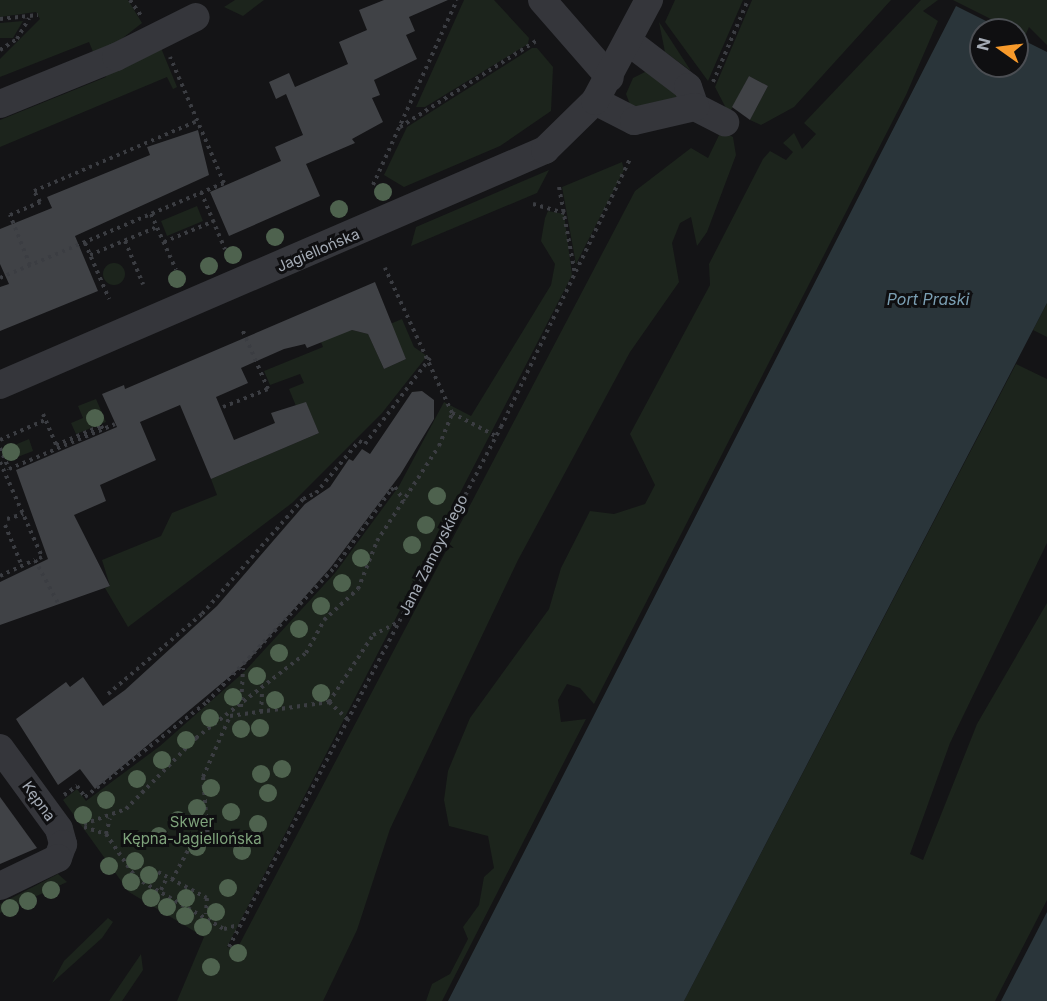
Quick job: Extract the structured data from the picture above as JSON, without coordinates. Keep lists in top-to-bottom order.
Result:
{
  "streets": {
    "street": ["Jagiellońska", "Kępna"],
    "path": ["Jana Zamoyskiego"]
  },
  "water": ["Port Praski"],
  "parks": ["Skwer Kępna-Jagiellońska"],
  "north": "left"
}
